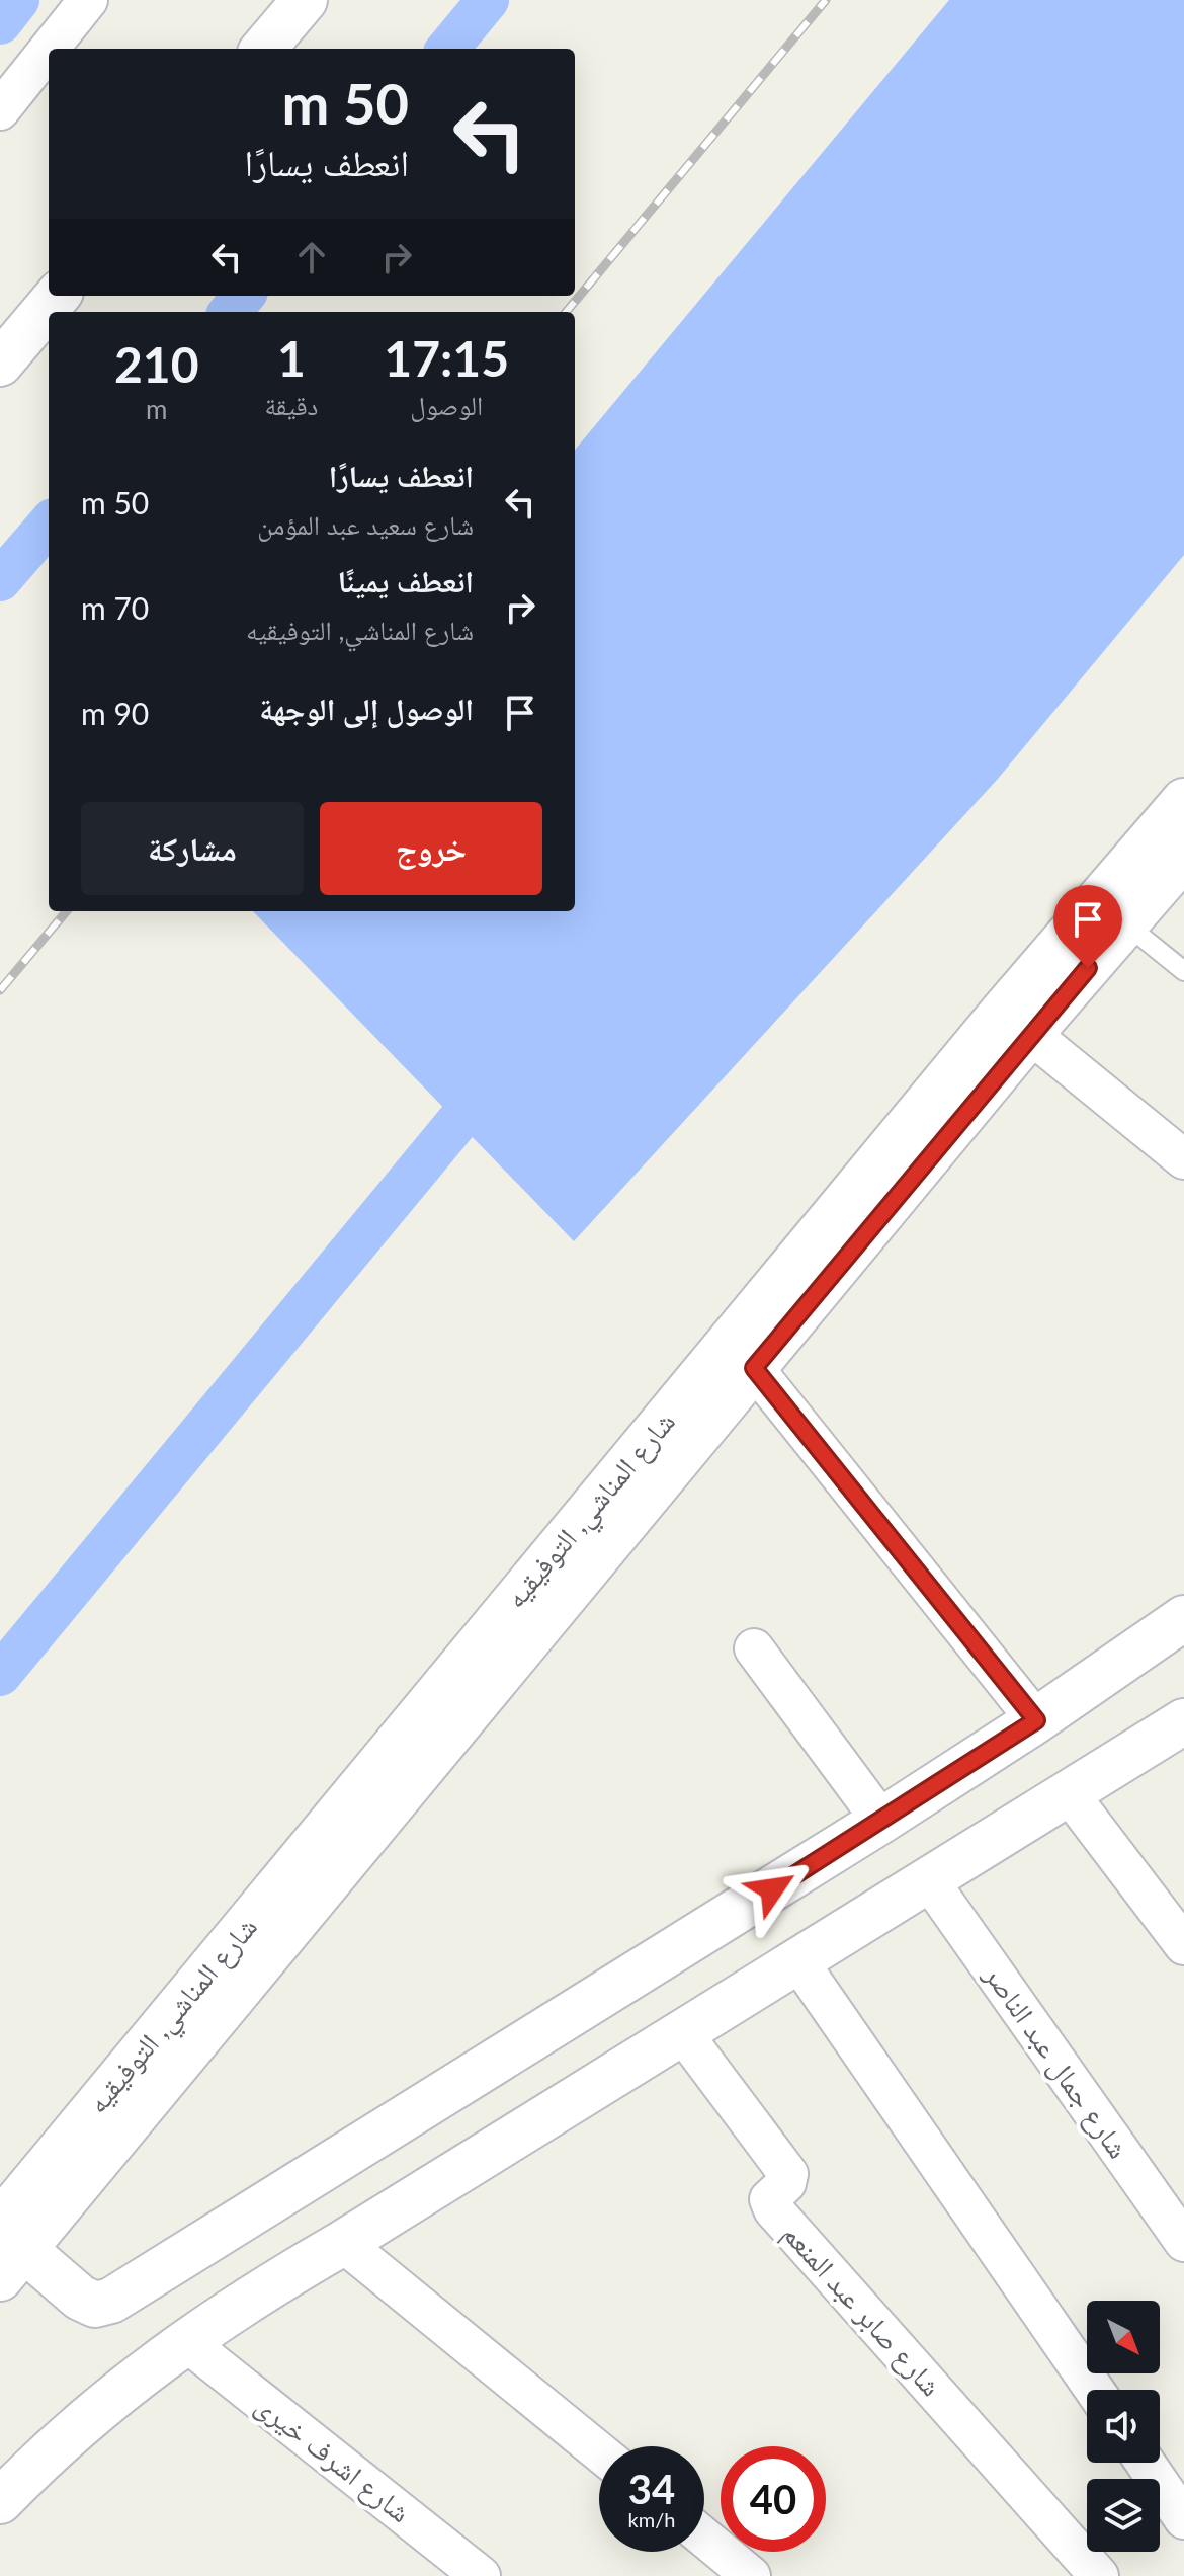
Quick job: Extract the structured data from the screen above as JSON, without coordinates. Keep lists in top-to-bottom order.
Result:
{
  "streets": {
    "main road": ["شارع المناشي, التوفيقيه"],
    "street": ["شارع جمال عبد الناصر", "شارع صابر عبد المنعم", "شارع اشرف خيرى"]
  },
  "north": "bottom right",
  "page": {
    "turn": ["50 m", "انعطف يسارًا"],
    "eta": [
      "17:15",
      "الوصول",
      "1",
      "دقيقة",
      "210",
      "m"
    ],
    "list": [
      {
        "name": "انعطف يسارًا",
        "note": "شارع سعيد عبد المؤمن",
        "value": "50 m"
      },
      {
        "name": "انعطف يمينًا",
        "note": "شارع المناشي, التوفيقيه",
        "value": "70 m"
      },
      {
        "name": "الوصول إلى الوجهة",
        "value": "90 m"
      }
    ],
    "buttons": ["خروج", "مشاركة"],
    "speed": "34 km/h",
    "limit": "40"
  }
}
